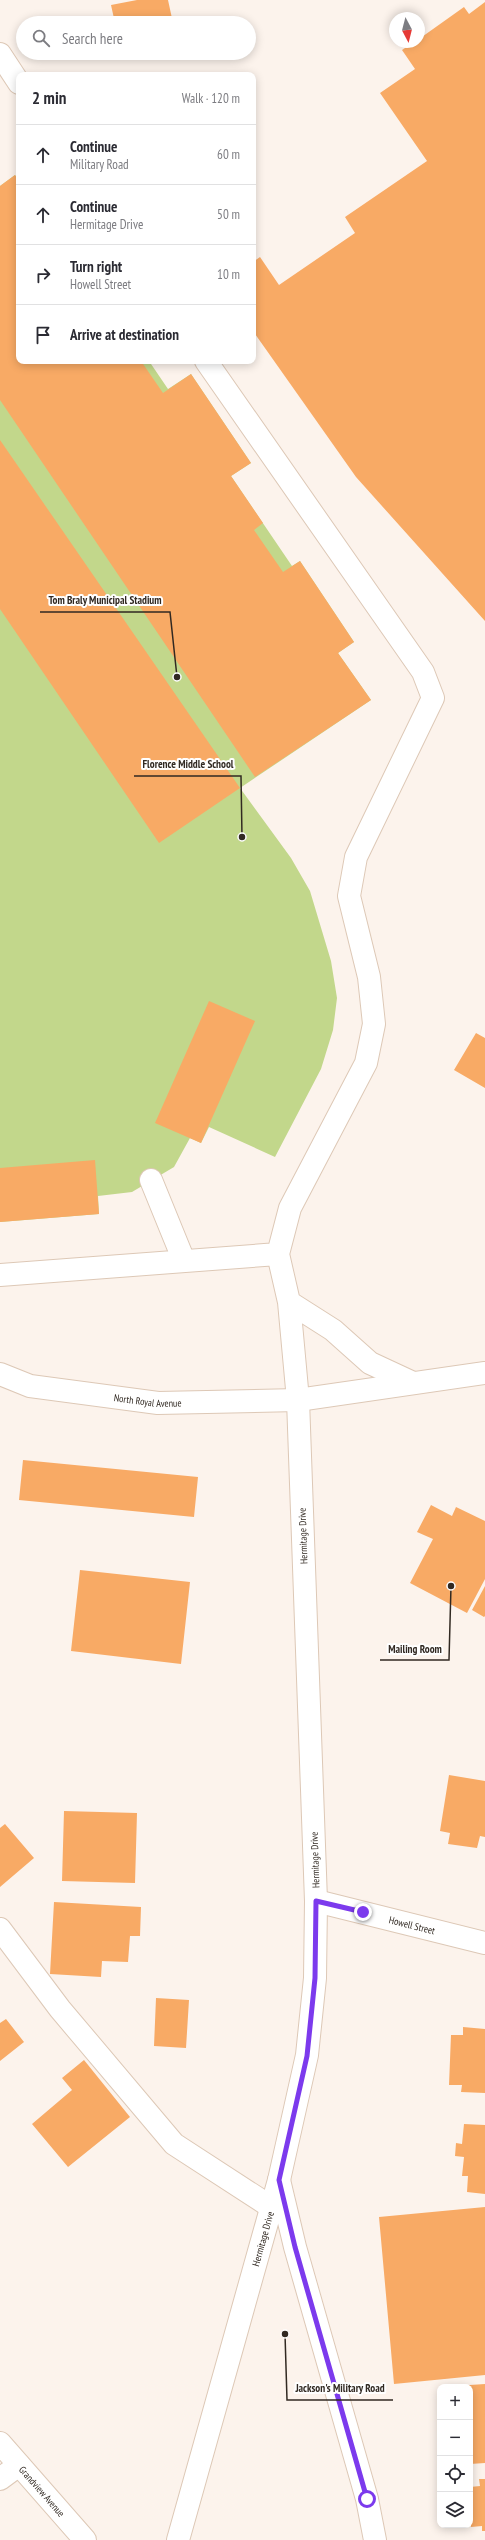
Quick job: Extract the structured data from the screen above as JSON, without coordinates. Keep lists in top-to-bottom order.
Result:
{
  "streets": {
    "street": [
      "North Royal Avenue",
      "Hermitage Drive",
      "Howell Street",
      "Grandview Avenue"
    ]
  },
  "crossings": [
    ["North Royal Avenue", "Hermitage Drive"],
    ["Hermitage Drive", "Howell Street"]
  ],
  "places": [
    "Tom Braly Municipal Stadium",
    "Florence Middle School",
    "Mailing Room",
    "Jackson's Military Road"
  ],
  "north": "bottom",
  "page": {
    "search": "Search here",
    "heading": ["2 min", "Walk · 120 m"],
    "list": [
      ["Continue", "Military Road", "60 m"],
      ["Continue", "Hermitage Drive", "50 m"],
      ["Turn right", "Howell Street", "10 m"],
      "Arrive at destination"
    ],
    "map_buttons": ["+", "−"]
  }
}
